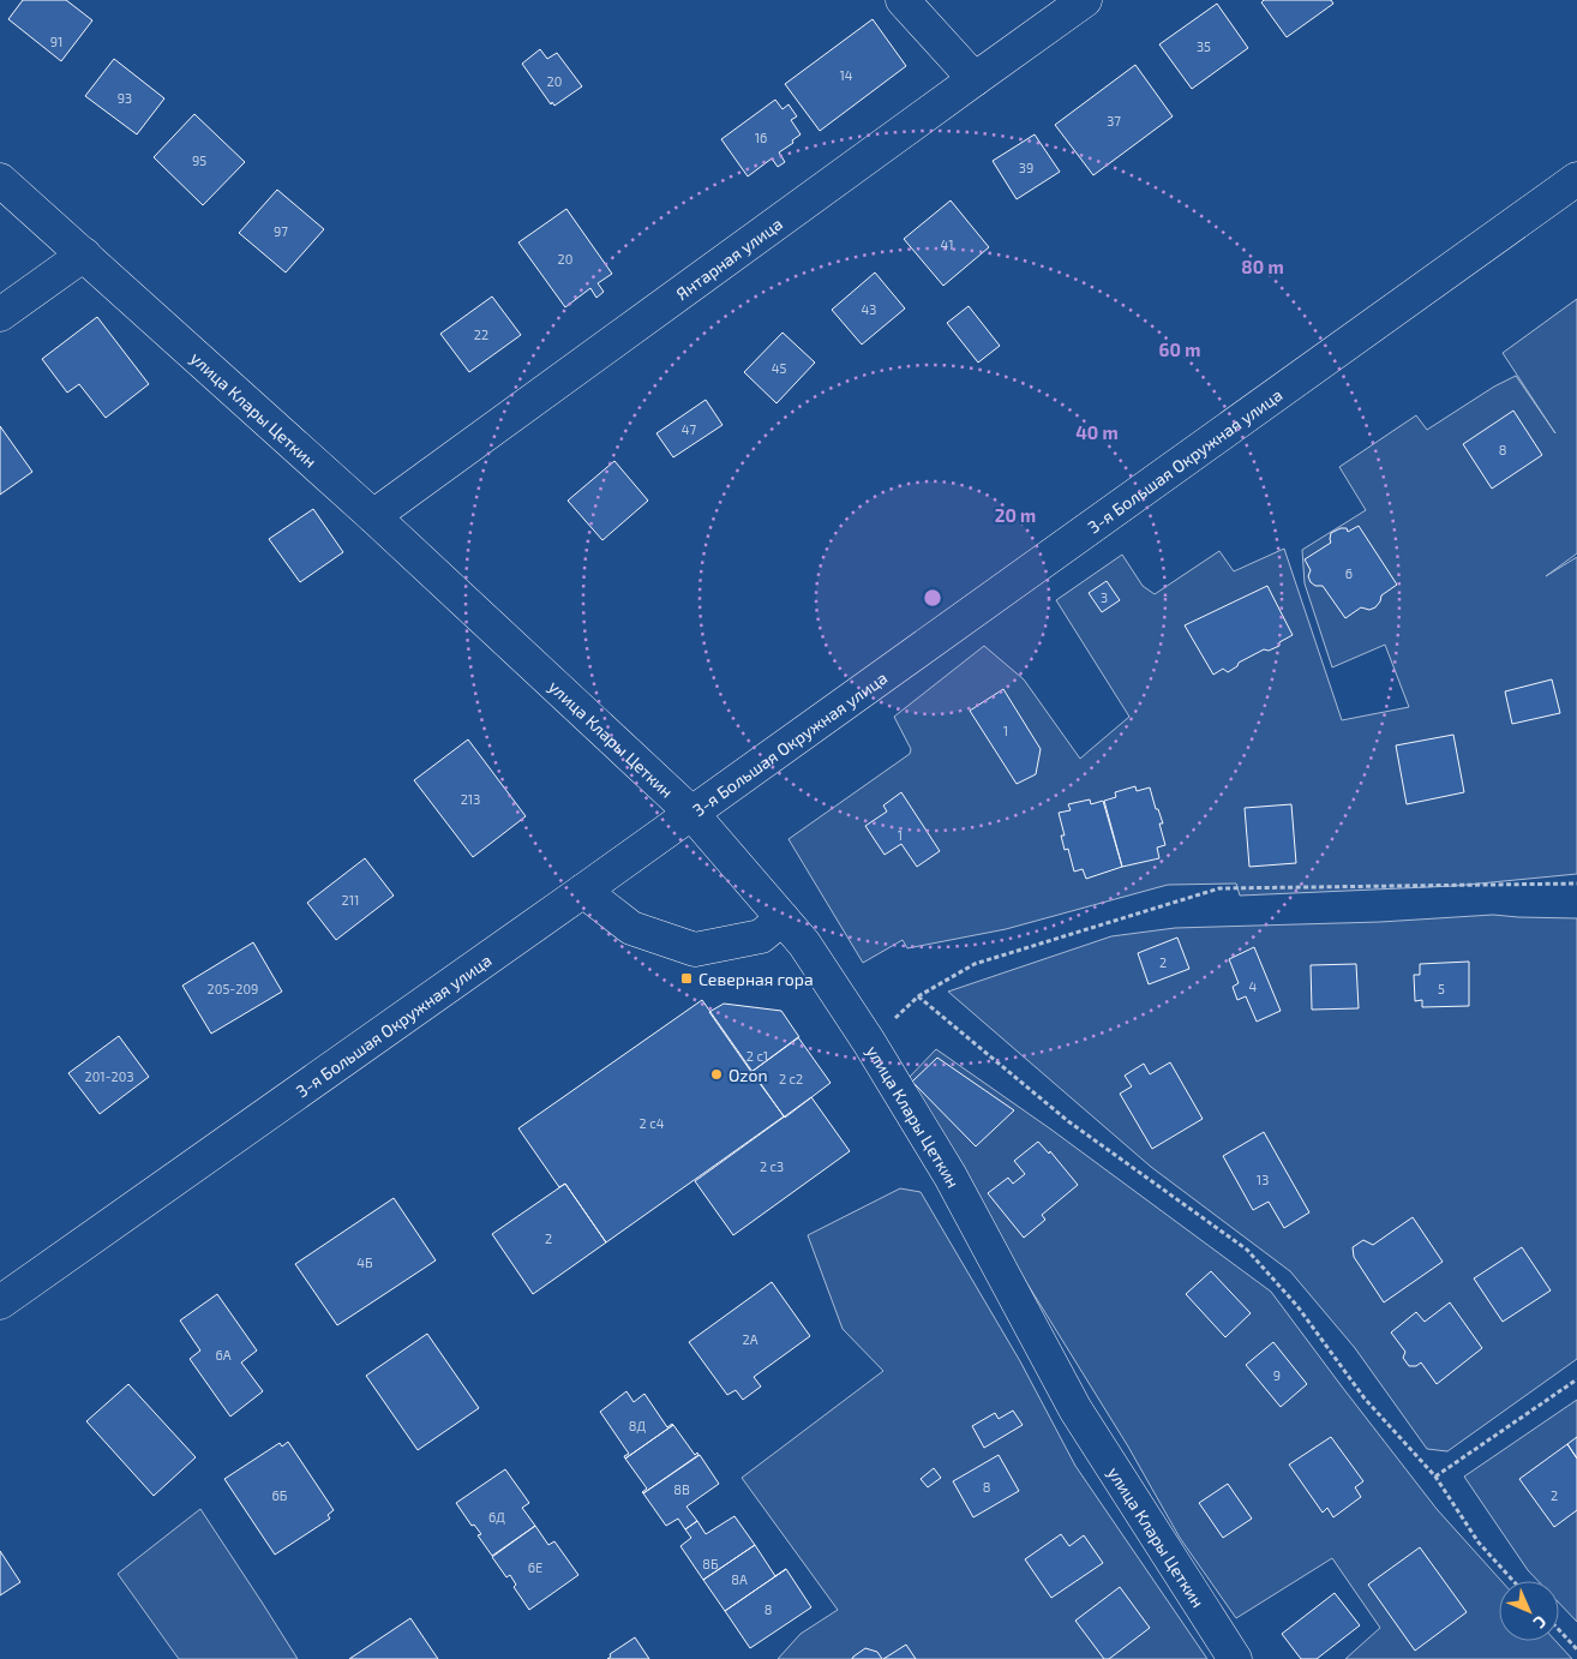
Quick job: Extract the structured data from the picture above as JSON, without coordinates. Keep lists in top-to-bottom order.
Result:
{
  "streets": {
    "street": ["Янтарная улица", "улица Клары Цеткин", "3-я Большая Окружная улица"]
  },
  "crossings": [
    ["Янтарная улица", "улица Клары Цеткин"],
    ["улица Клары Цеткин", "3-я Большая Окружная улица"]
  ],
  "places": {
    "transit": ["Северная гора"],
    "other": ["Ozon"]
  },
  "house_numbers": [
    "91",
    "35",
    "14",
    "20",
    "93",
    "37",
    "16",
    "95",
    "39",
    "97",
    "41",
    "20",
    "43",
    "22",
    "45",
    "47",
    "8",
    "6",
    "3",
    "1",
    "213",
    "1",
    "211",
    "2",
    "4",
    "205-209",
    "5",
    "2 с1",
    "201-203",
    "2 с2",
    "2 с4",
    "2 с3",
    "13",
    "2",
    "4Б",
    "2А",
    "6А",
    "9",
    "8Д",
    "8",
    "8В",
    "6Б",
    "2",
    "6Д",
    "8Б",
    "6Е",
    "8А",
    "8"
  ],
  "north": "bottom right",
  "rings": [
    "80 m",
    "60 m",
    "40 m",
    "20 m"
  ]
}
